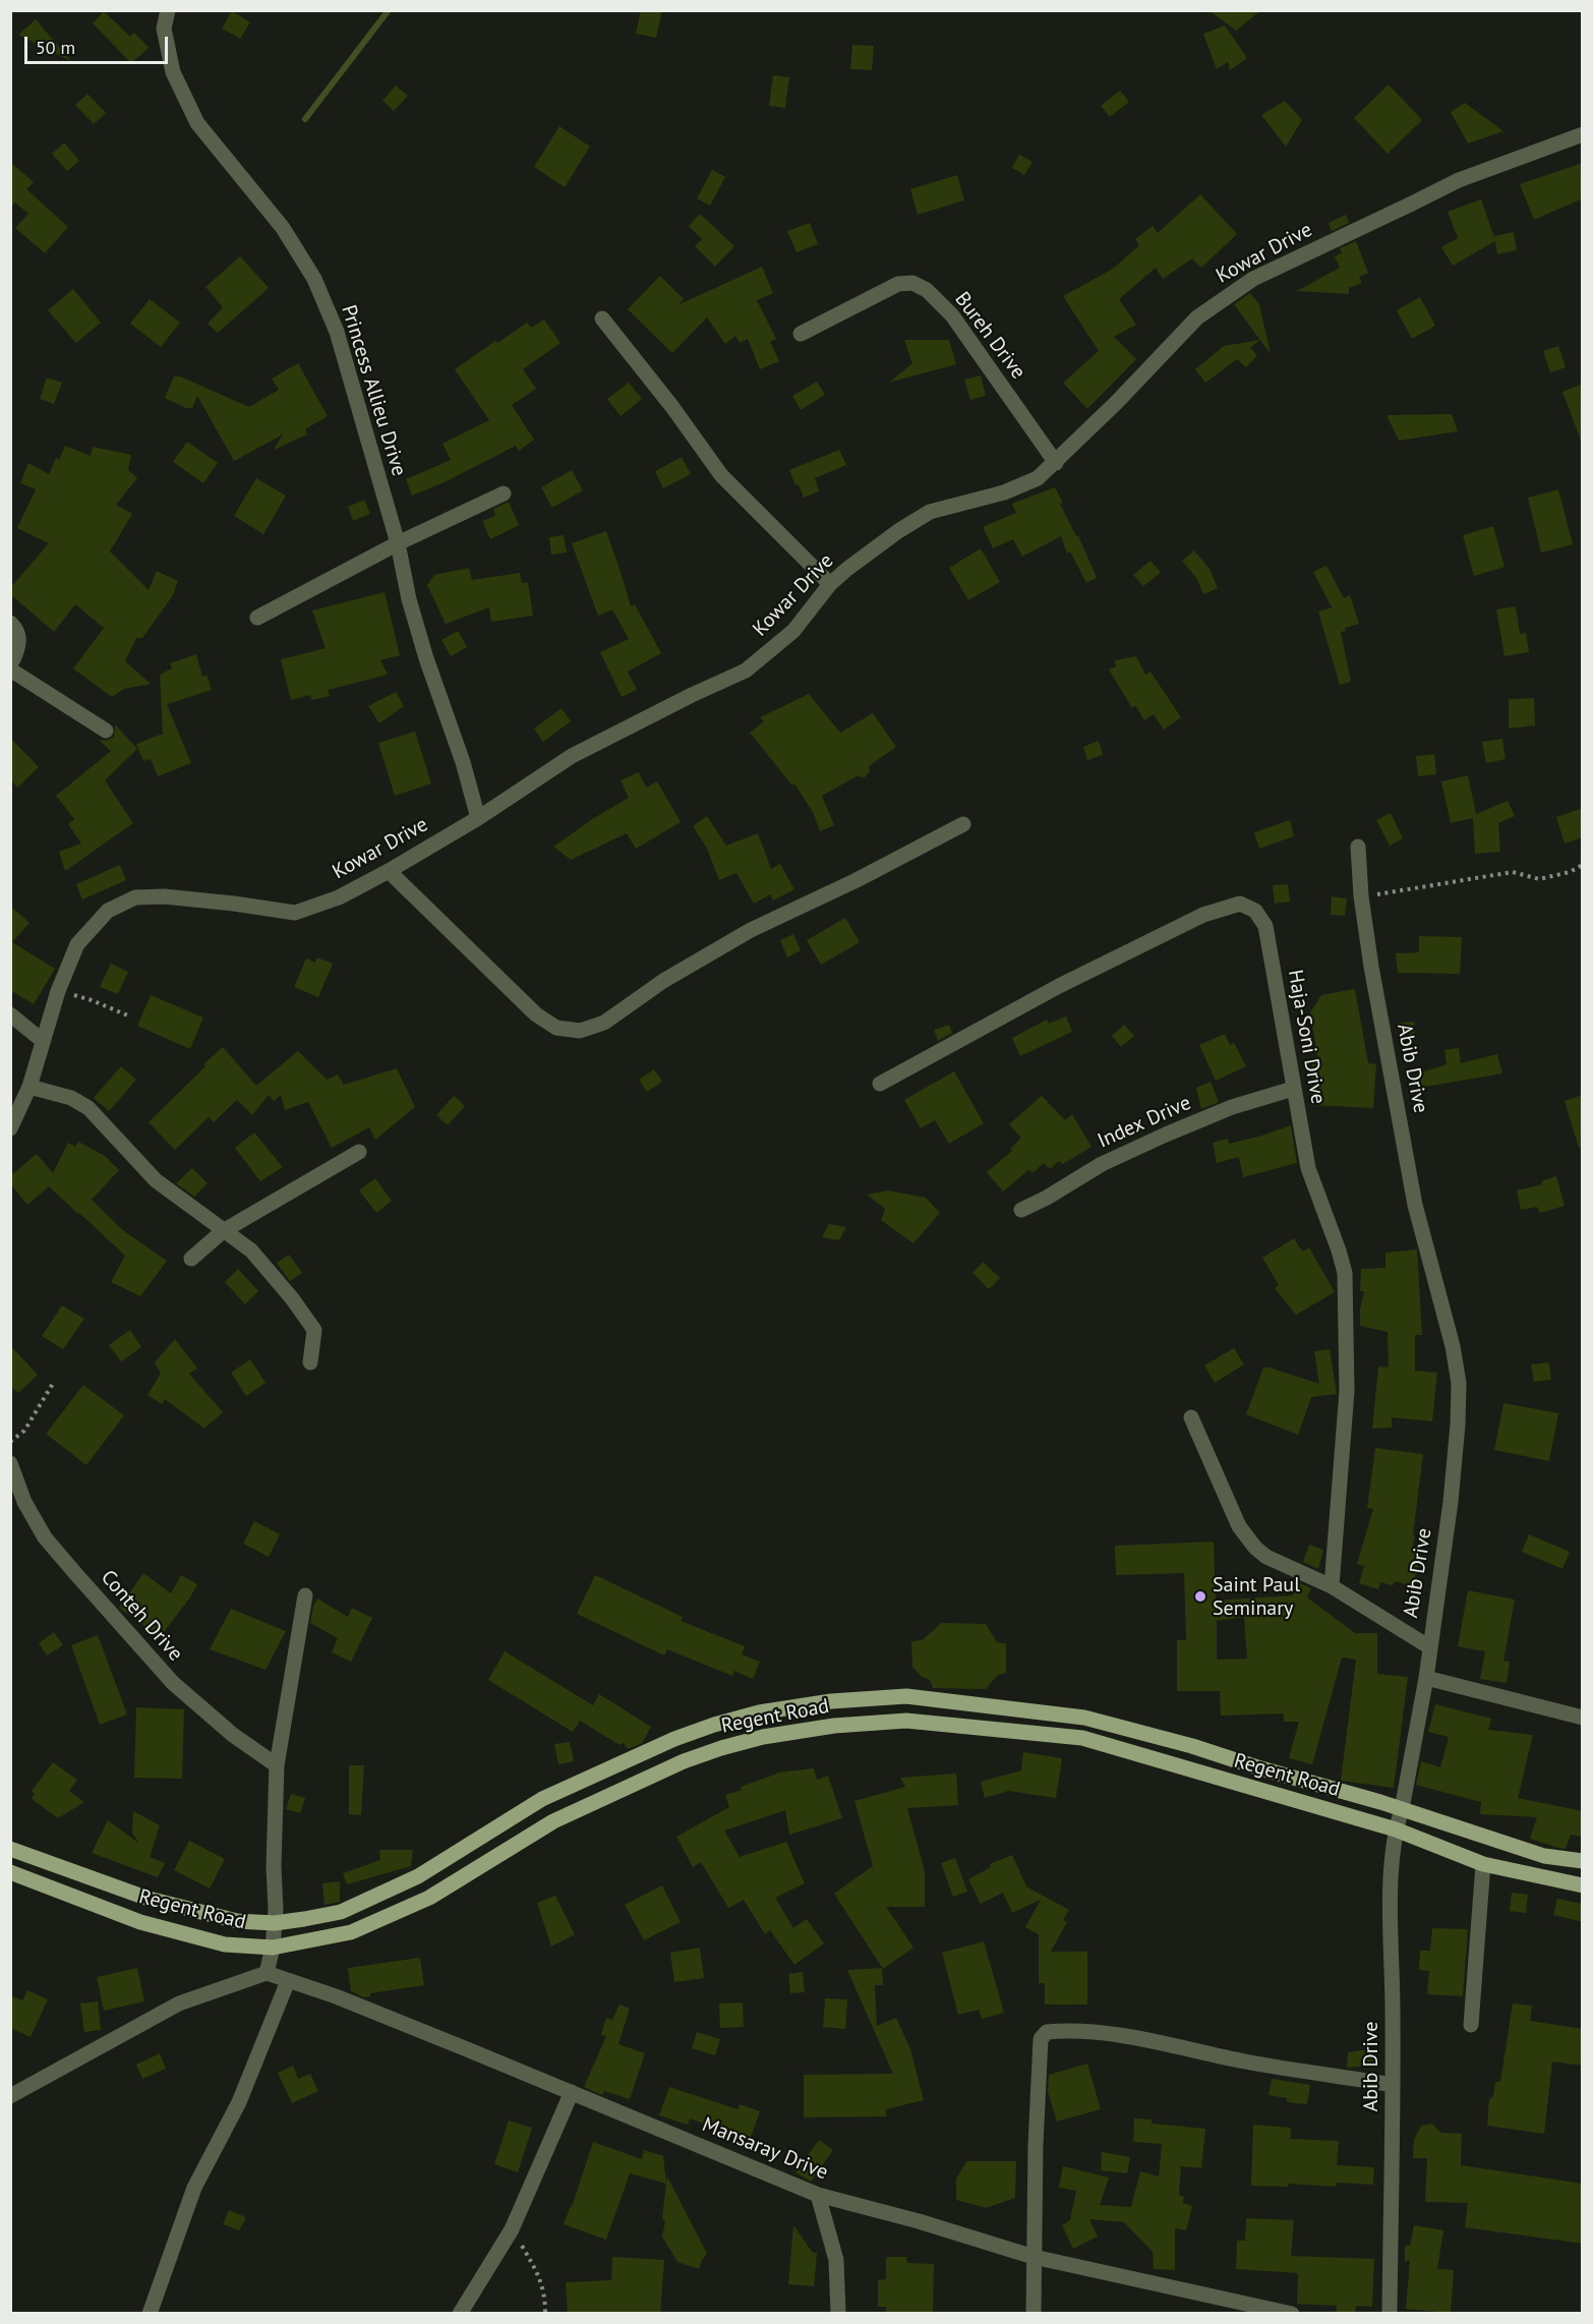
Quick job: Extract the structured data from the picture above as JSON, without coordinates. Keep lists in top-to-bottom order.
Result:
{
  "streets": {
    "main road": ["Regent Road"],
    "street": [
      "Kowar Drive",
      "Bureh Drive",
      "Princess Allieu Drive",
      "Haja-Soni Drive",
      "Abib Drive",
      "Index Drive",
      "Conteh Drive",
      "Mansaray Drive"
    ]
  },
  "crossings": [
    ["Kowar Drive", "Bureh Drive"],
    ["Kowar Drive", "Princess Allieu Drive"],
    ["Haja-Soni Drive", "Index Drive"],
    ["Abib Drive", "Regent Road"]
  ],
  "places": ["Saint Paul Seminary"],
  "scale_bar": "50 m"
}
